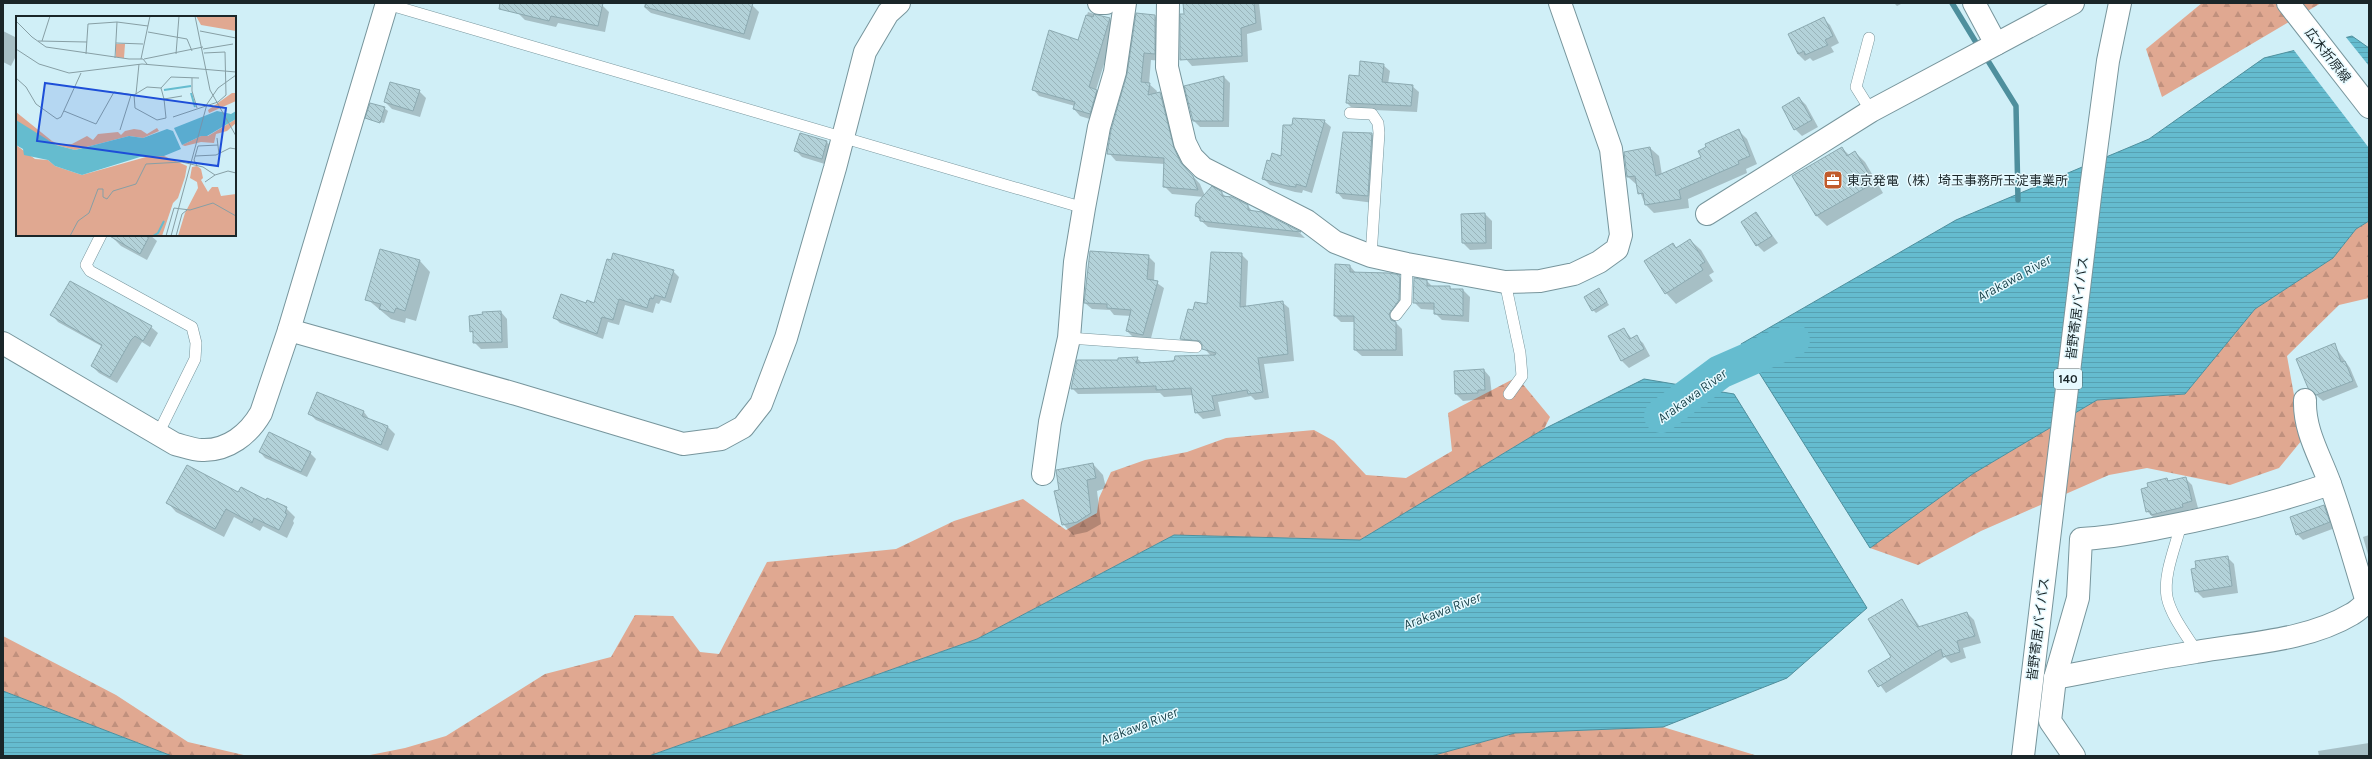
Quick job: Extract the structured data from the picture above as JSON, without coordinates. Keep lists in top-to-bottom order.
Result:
{
  "streets": {
    "main road": ["広木折原線", "皆野寄居バイパス", "140"]
  },
  "water": ["Arakawa River"],
  "places": {
    "office": ["東京発電（株）埼玉事務所玉淀事業所"]
  }
}
